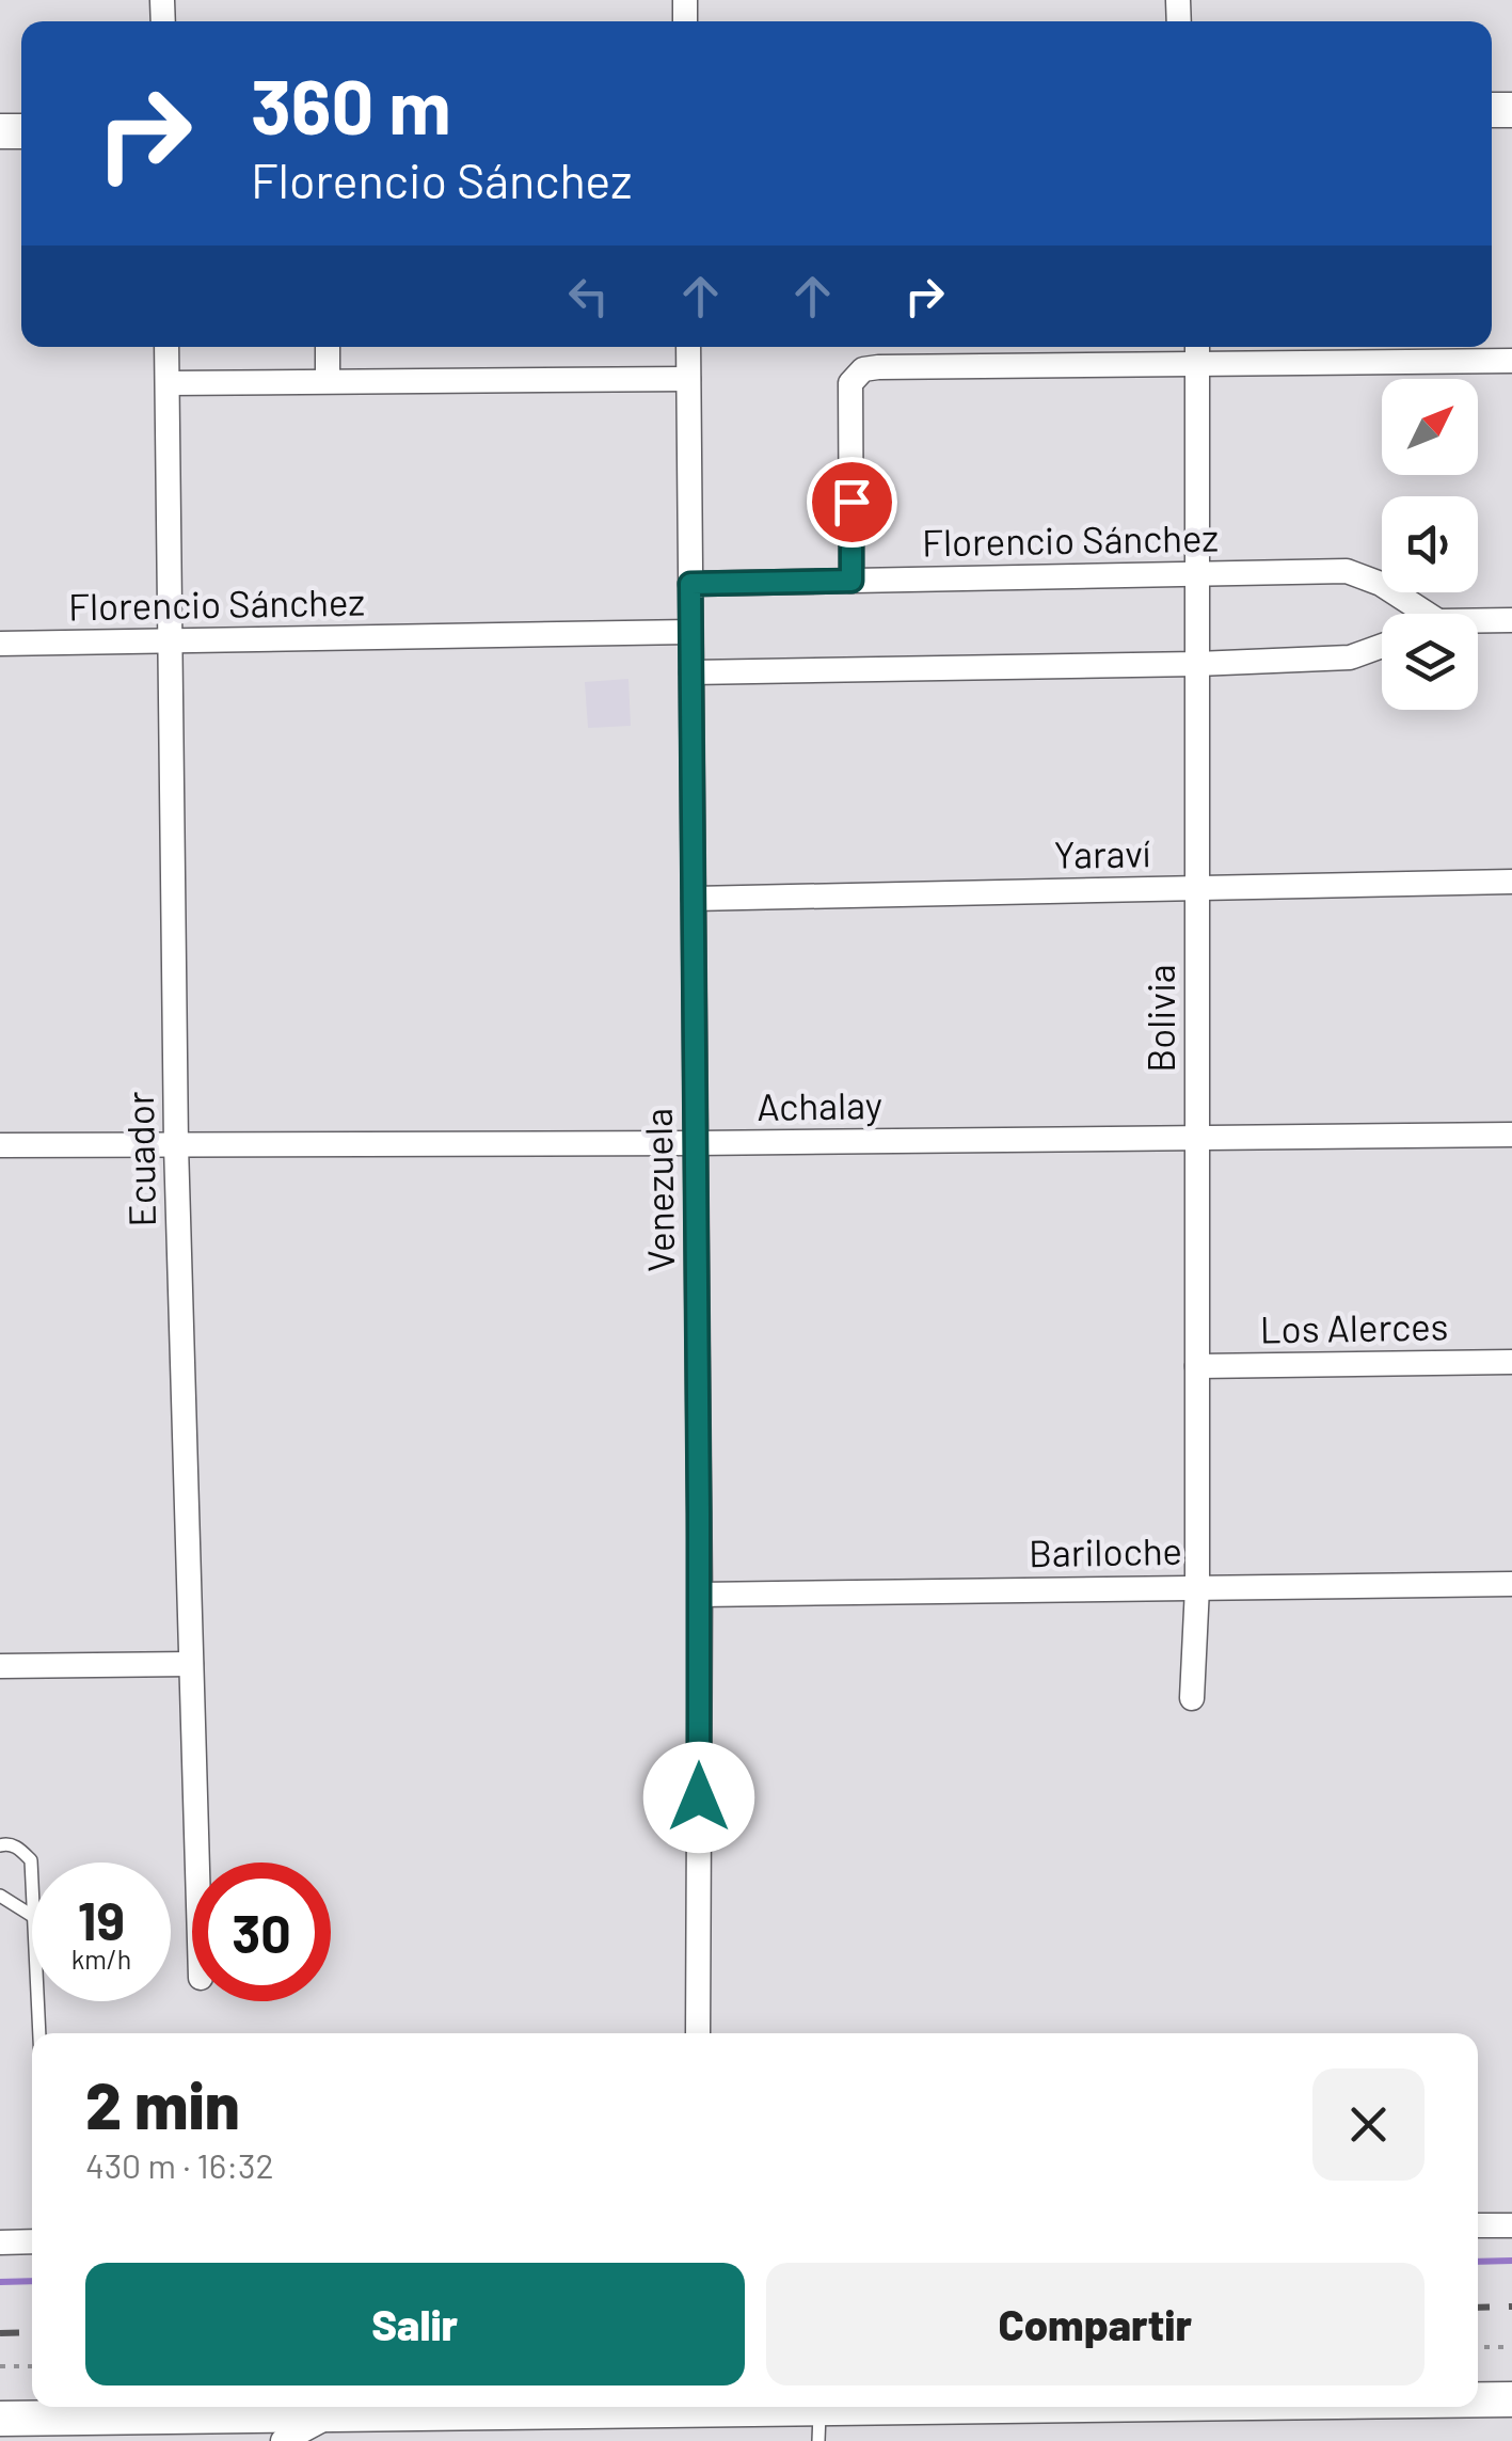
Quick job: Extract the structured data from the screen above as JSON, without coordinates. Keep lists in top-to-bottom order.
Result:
{
  "streets": {
    "street": [
      "Florencio Sánchez",
      "Yaraví",
      "Bolivia",
      "Achalay",
      "Ecuador",
      "Venezuela",
      "Los Alerces",
      "Bariloche"
    ]
  },
  "crossings": [
    ["Florencio Sánchez", "Bolivia"],
    ["Florencio Sánchez", "Ecuador"],
    ["Florencio Sánchez", "Venezuela"],
    ["Yaraví", "Bolivia"],
    ["Yaraví", "Venezuela"],
    ["Bolivia", "Achalay"],
    ["Bolivia", "Los Alerces"],
    ["Bolivia", "Bariloche"],
    ["Achalay", "Ecuador"],
    ["Achalay", "Venezuela"],
    ["Venezuela", "Bariloche"]
  ],
  "north": "top right",
  "page": {
    "turn": ["360 m", "Florencio Sánchez"],
    "speed": "19 km/h",
    "limit": "30",
    "heading": ["2 min", "430 m · 16:32"],
    "buttons": ["Salir", "Compartir"]
  }
}
